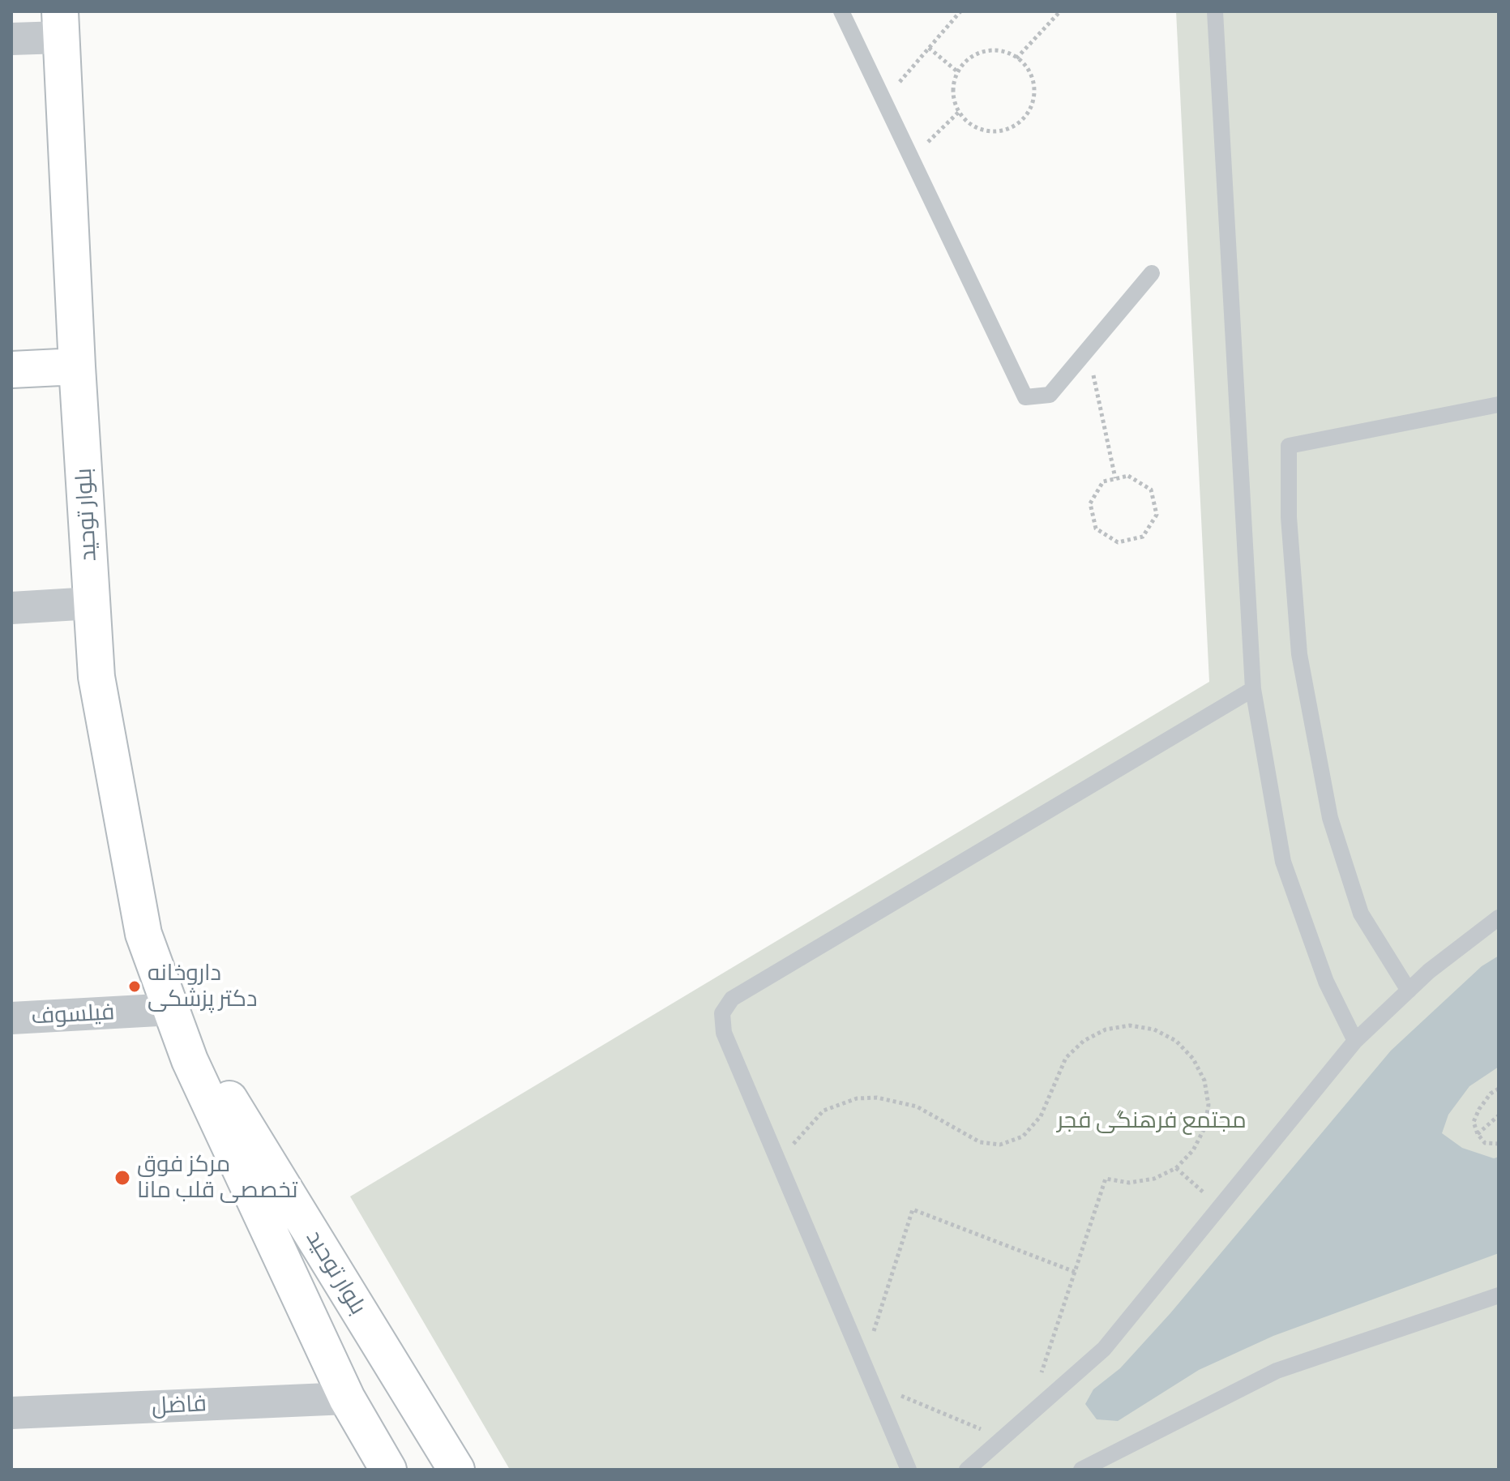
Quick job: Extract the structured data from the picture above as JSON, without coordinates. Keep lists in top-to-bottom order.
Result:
{
  "streets": {
    "main road": ["بلوار توحید"],
    "street": ["فیلسوف", "فاضل"]
  },
  "crossings": [
    ["بلوار توحید", "فیلسوف"],
    ["بلوار توحید", "فاضل"]
  ],
  "parks": ["مجتمع فرهنگی فجر"],
  "places": ["داروخانه دکتر پزشکی", "مرکز فوق تخصصی قلب مانا"]
}
